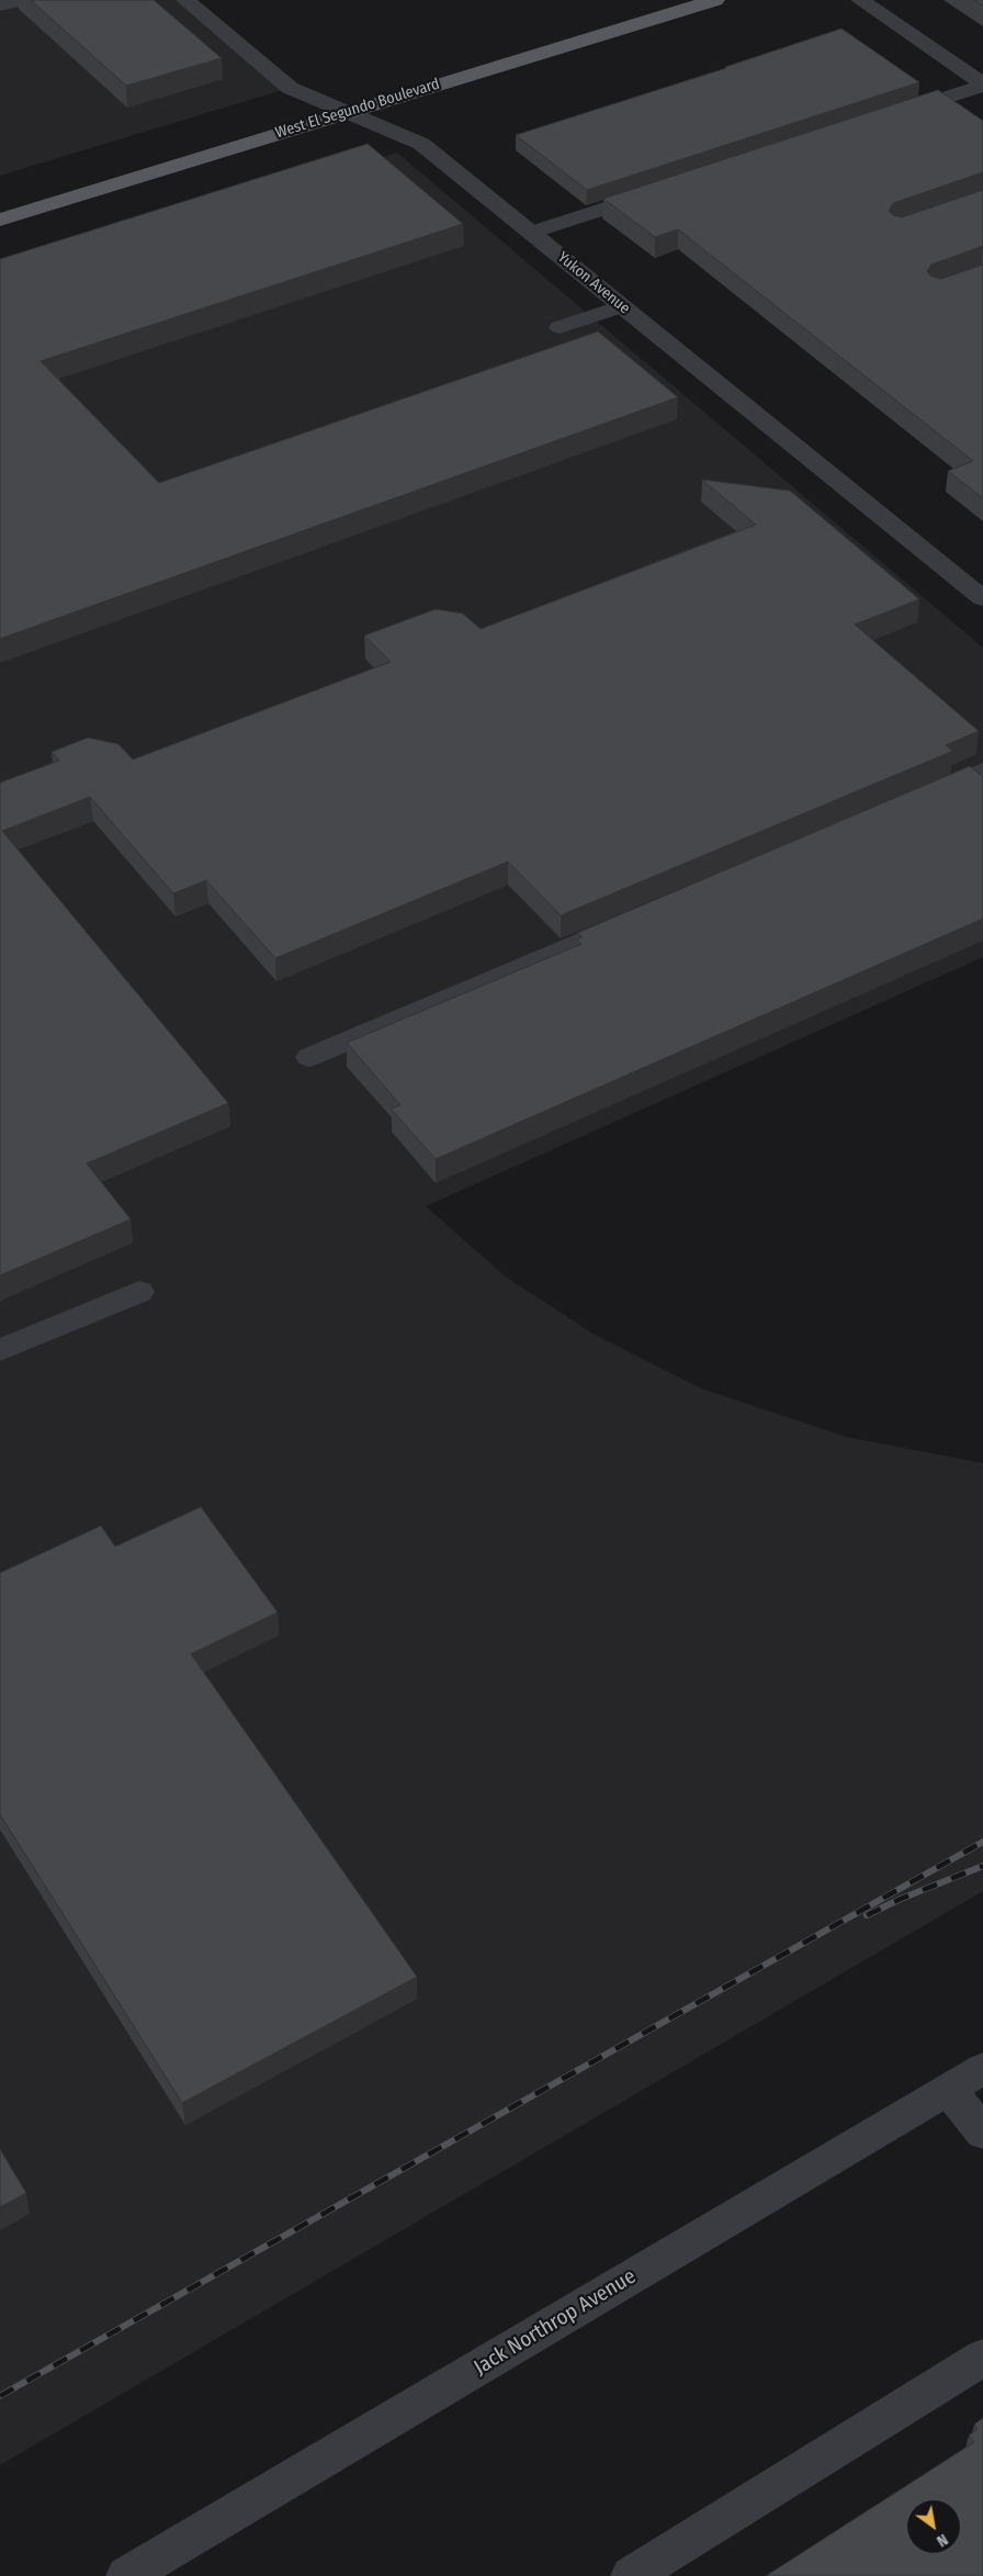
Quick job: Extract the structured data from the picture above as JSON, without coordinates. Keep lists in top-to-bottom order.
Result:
{
  "streets": {
    "main road": ["West El Segundo Boulevard"],
    "street": ["Yukon Avenue", "Jack Northrop Avenue"]
  },
  "crossings": [
    ["West El Segundo Boulevard", "Yukon Avenue"]
  ],
  "north": "bottom right"
}
